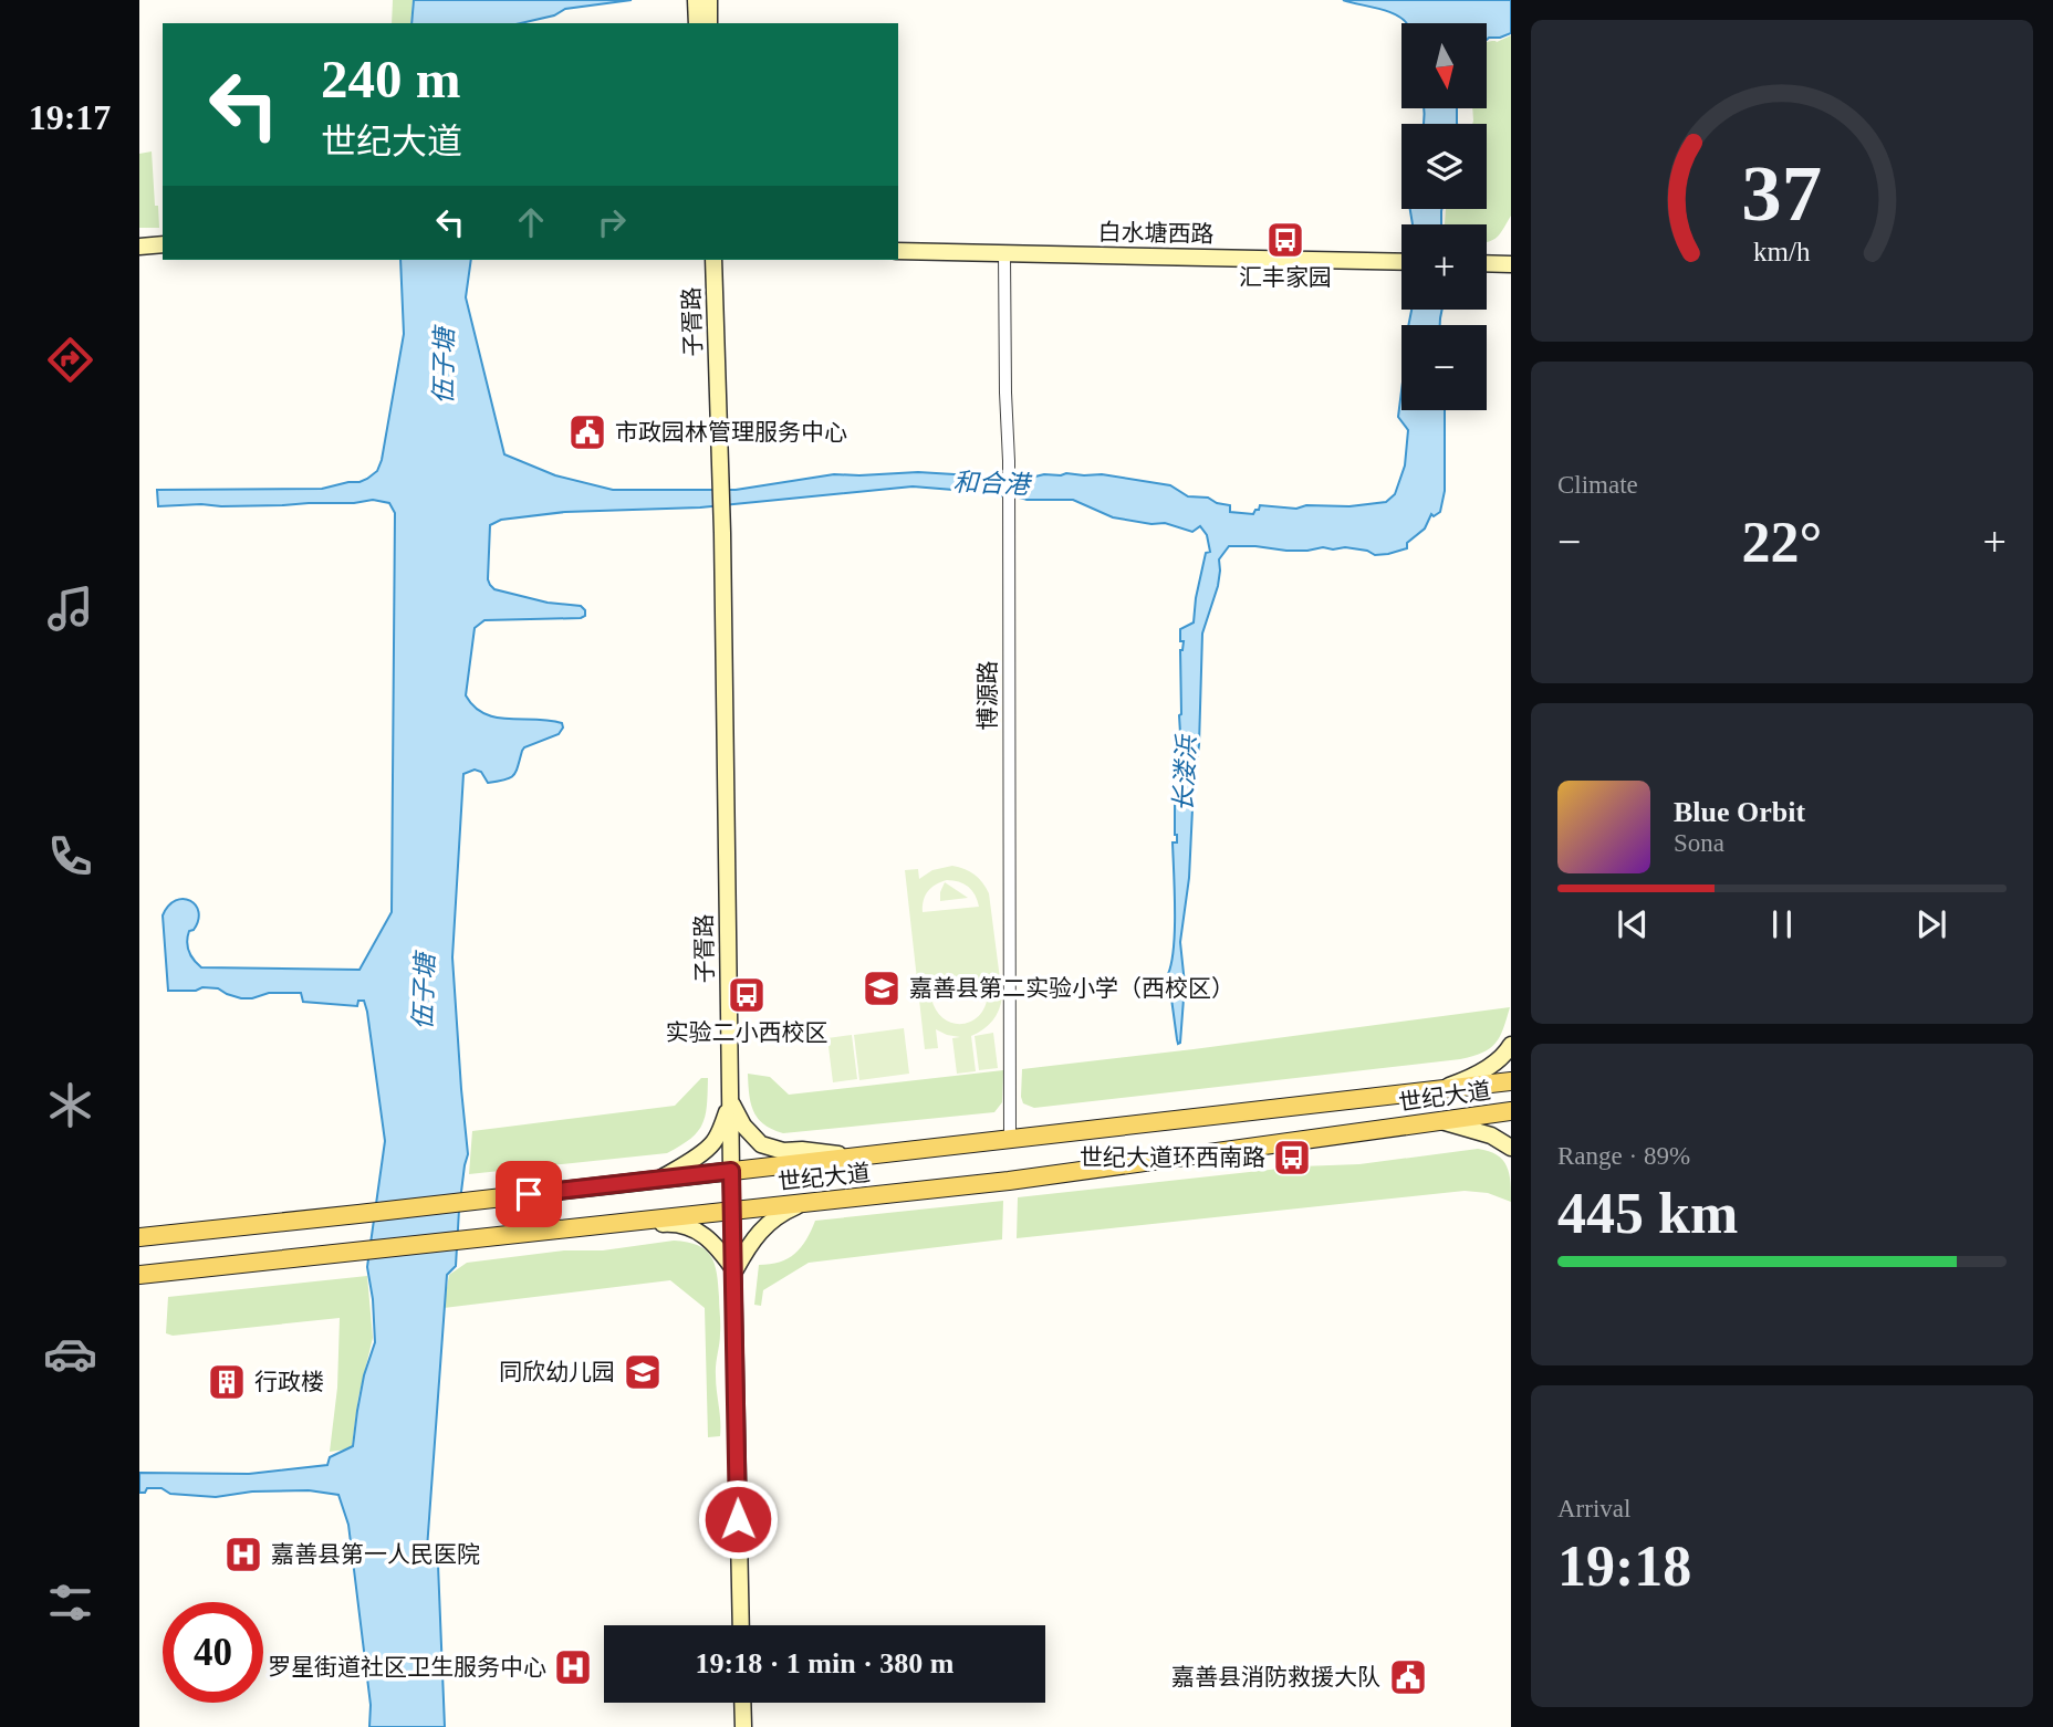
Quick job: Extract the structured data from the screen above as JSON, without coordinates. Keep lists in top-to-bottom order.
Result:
{
  "streets": {
    "main road": ["世纪大道"],
    "street": ["白水塘西路", "子胥路", "博源路"]
  },
  "crossings": [
    ["白水塘西路", "博源路"],
    ["子胥路", "世纪大道"],
    ["博源路", "世纪大道"]
  ],
  "water": ["伍子塘", "和合港", "长溇浜"],
  "places": {
    "bus stop": ["汇丰家园", "实验二小西校区", "世纪大道环西南路"],
    "public building": ["市政园林管理服务中心", "嘉善县消防救援大队"],
    "school or university": ["嘉善县第二实验小学（西校区）", "同欣幼儿园"],
    "building": ["行政楼"],
    "hospital": ["嘉善县第一人民医院", "罗星街道社区卫生服务中心"]
  },
  "north": "bottom",
  "page": {
    "tabs": "19:17",
    "map_buttons": ["+", "−"],
    "turn": ["240 m", "世纪大道"],
    "tile": [
      "Climate",
      ["Range · 89%", "445 km"],
      ["Arrival", "19:18"]
    ],
    "heat": ["−", "22°", "+"],
    "song": ["Blue Orbit", "Sona"],
    "limit": "40",
    "trip": "19:18 · 1 min · 380 m",
    "gauge": ["37", "km/h"]
  }
}
